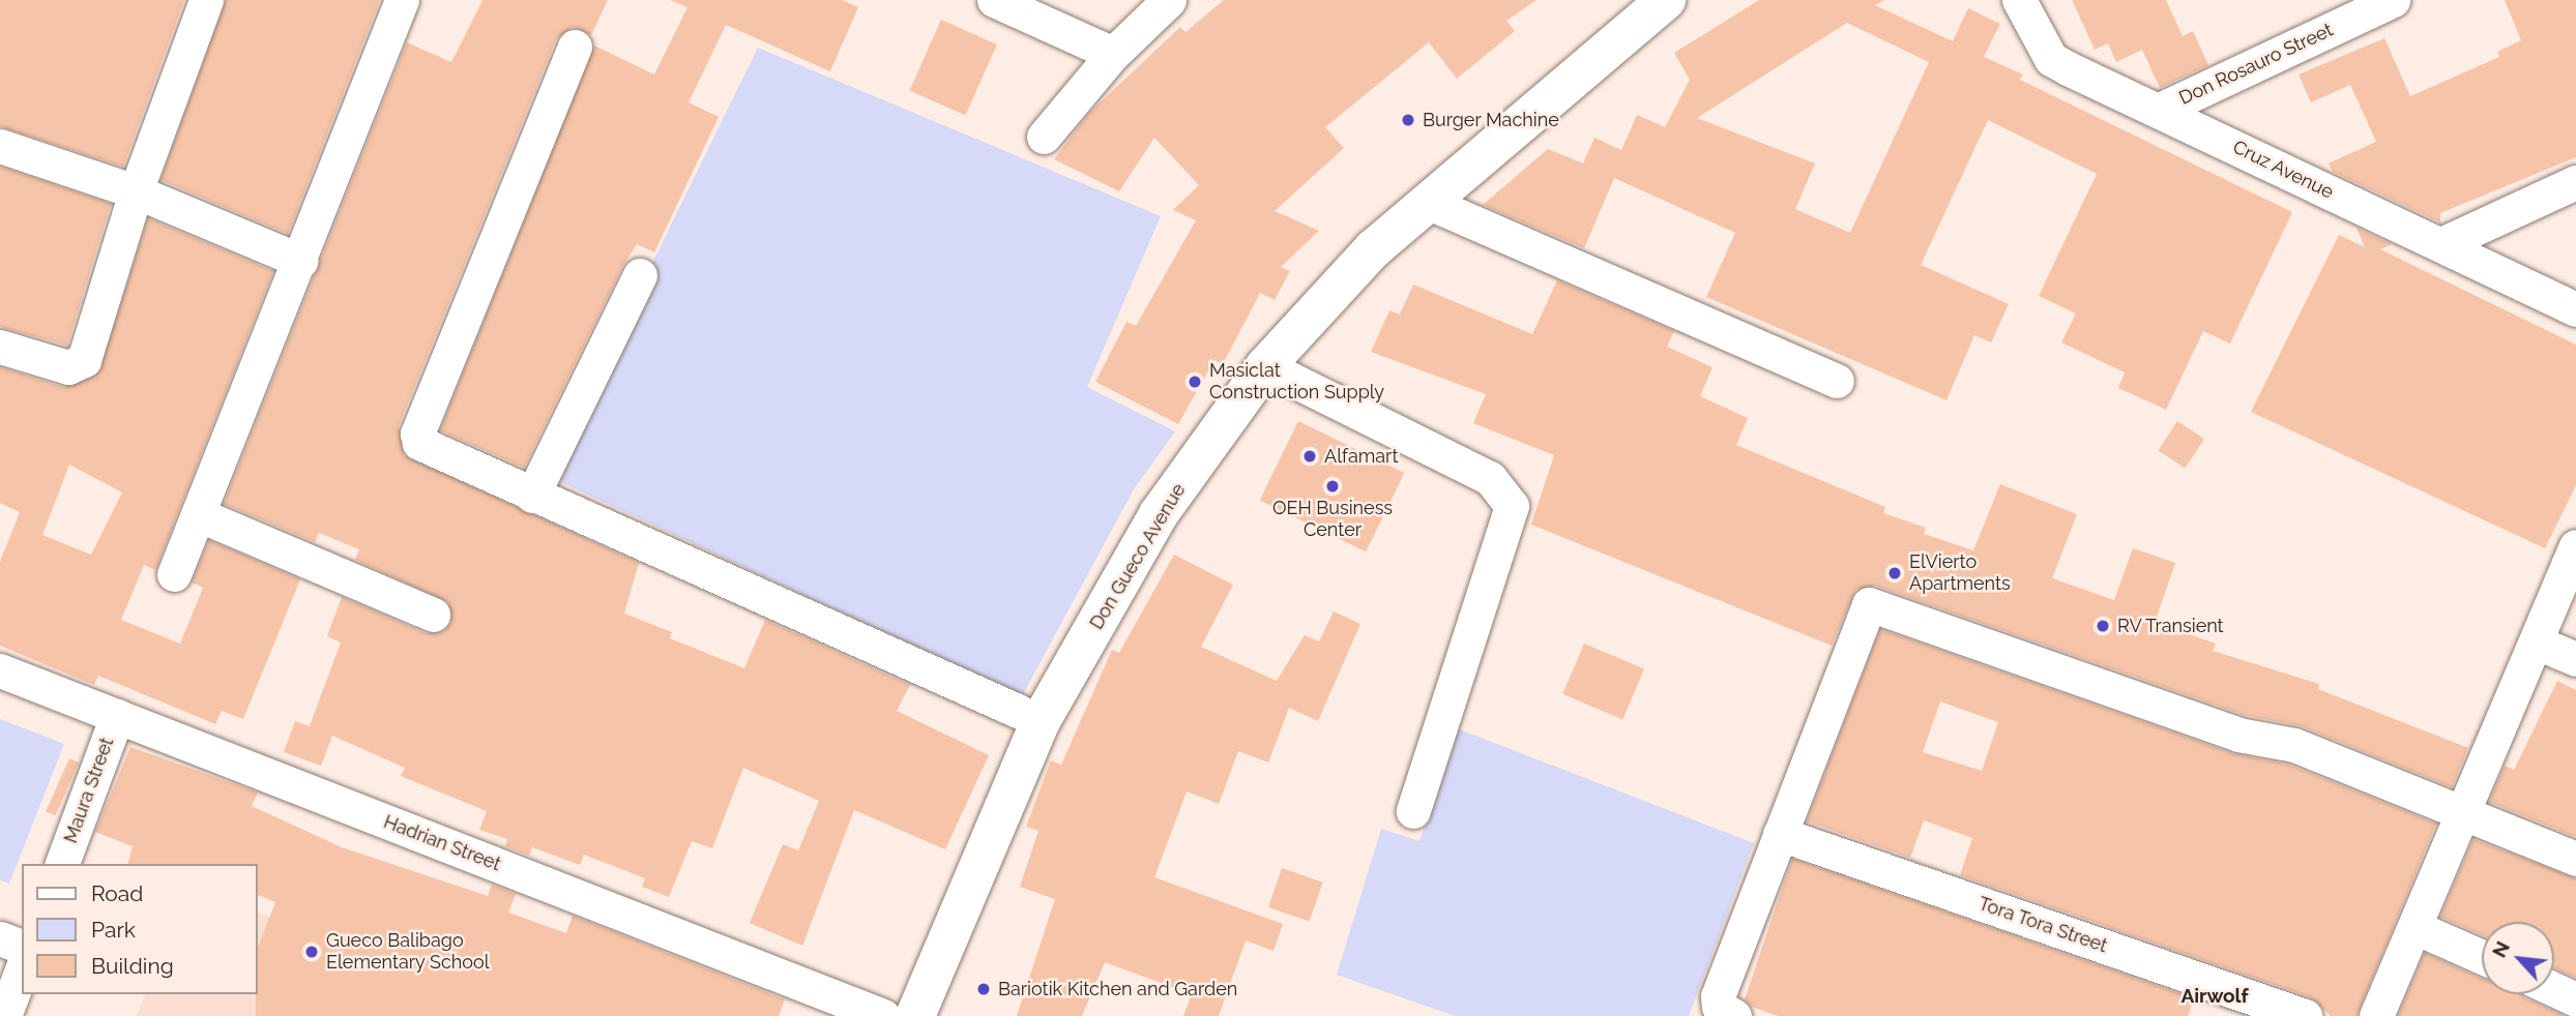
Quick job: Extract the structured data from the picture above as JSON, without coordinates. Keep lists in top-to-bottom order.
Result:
{
  "streets": {
    "main road": ["Don Gueco Avenue"],
    "street": [
      "Don Rosauro Street",
      "Cruz Avenue",
      "Maura Street",
      "Hadrian Street",
      "Tora Tora Street"
    ]
  },
  "crossings": [
    ["Don Rosauro Street", "Cruz Avenue"],
    ["Maura Street", "Hadrian Street"]
  ],
  "districts": ["Airwolf"],
  "places": [
    "Burger Machine",
    "Masiclat Construction Supply",
    "Alfamart",
    "OEH Business Center",
    "ElVierto Apartments",
    "RV Transient",
    "Gueco Balibago Elementary School",
    "Bariotik Kitchen and Garden"
  ],
  "legend": ["Road", "Park", "Building"],
  "north": "top left"
}
